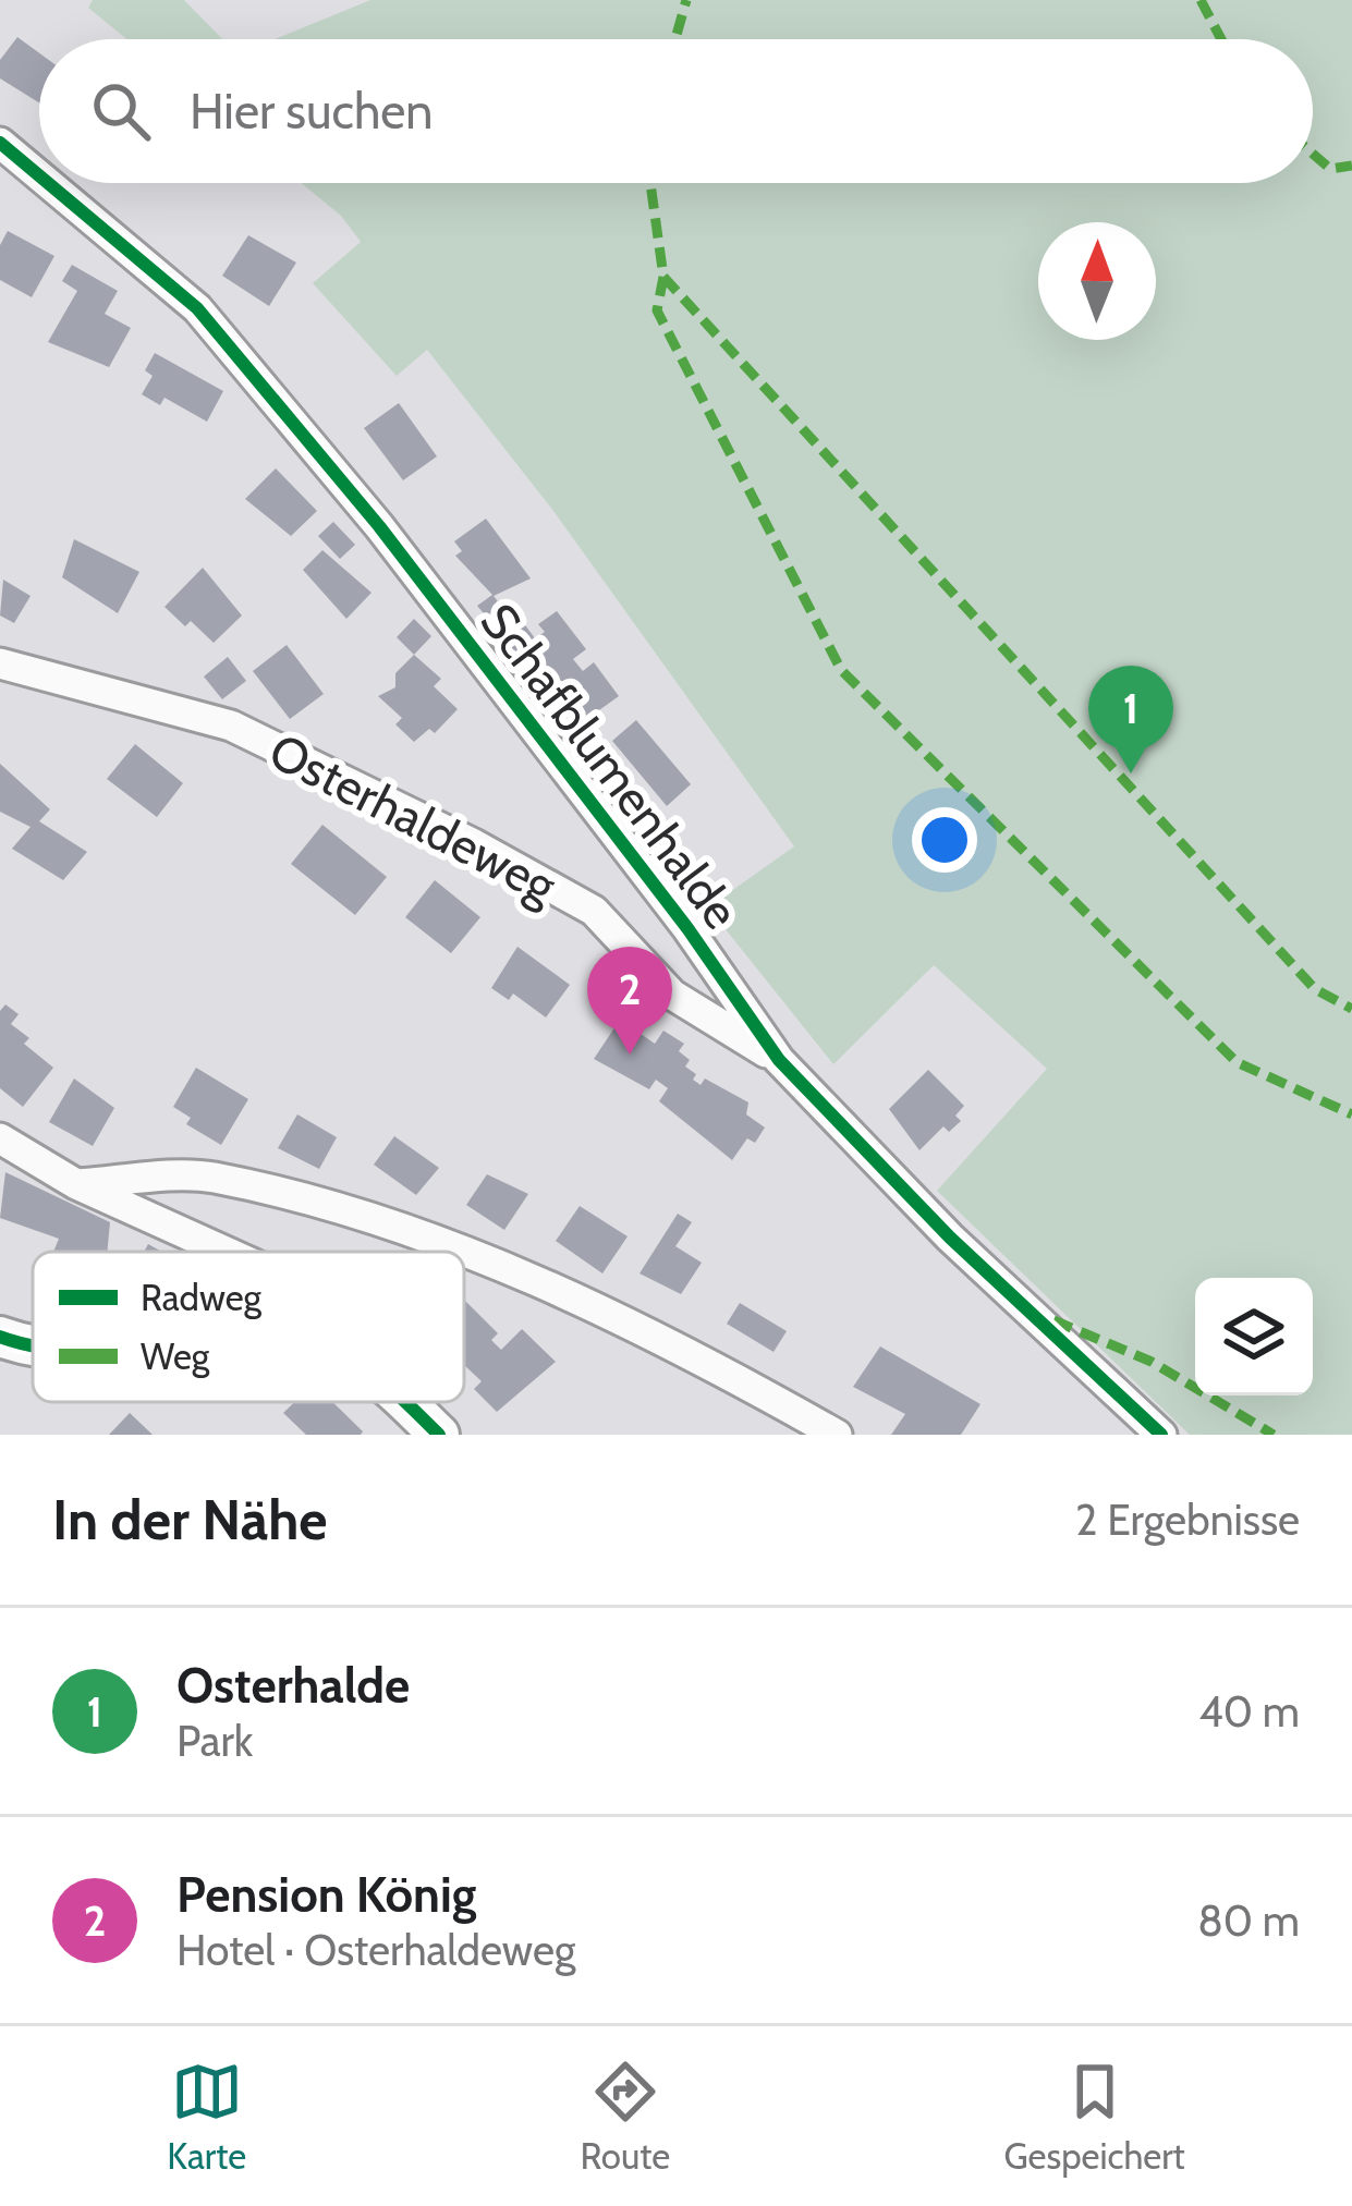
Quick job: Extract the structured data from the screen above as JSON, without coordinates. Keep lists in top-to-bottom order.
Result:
{
  "streets": {
    "street": ["Schafblumenhalde", "Osterhaldeweg"]
  },
  "crossings": [
    ["Schafblumenhalde", "Osterhaldeweg"]
  ],
  "legend": ["Radweg", "Weg"],
  "north": "top",
  "page": {
    "search": "Hier suchen",
    "pins": ["1", "2"],
    "heading": ["In der Nähe", "2 Ergebnisse"],
    "list": [
      {
        "mark": "1",
        "name": "Osterhalde",
        "note": "Park",
        "value": "40 m"
      },
      {
        "mark": "2",
        "name": "Pension König",
        "note": "Hotel · Osterhaldeweg",
        "value": "80 m"
      }
    ],
    "nav": ["Karte", "Route", "Gespeichert"]
  }
}
